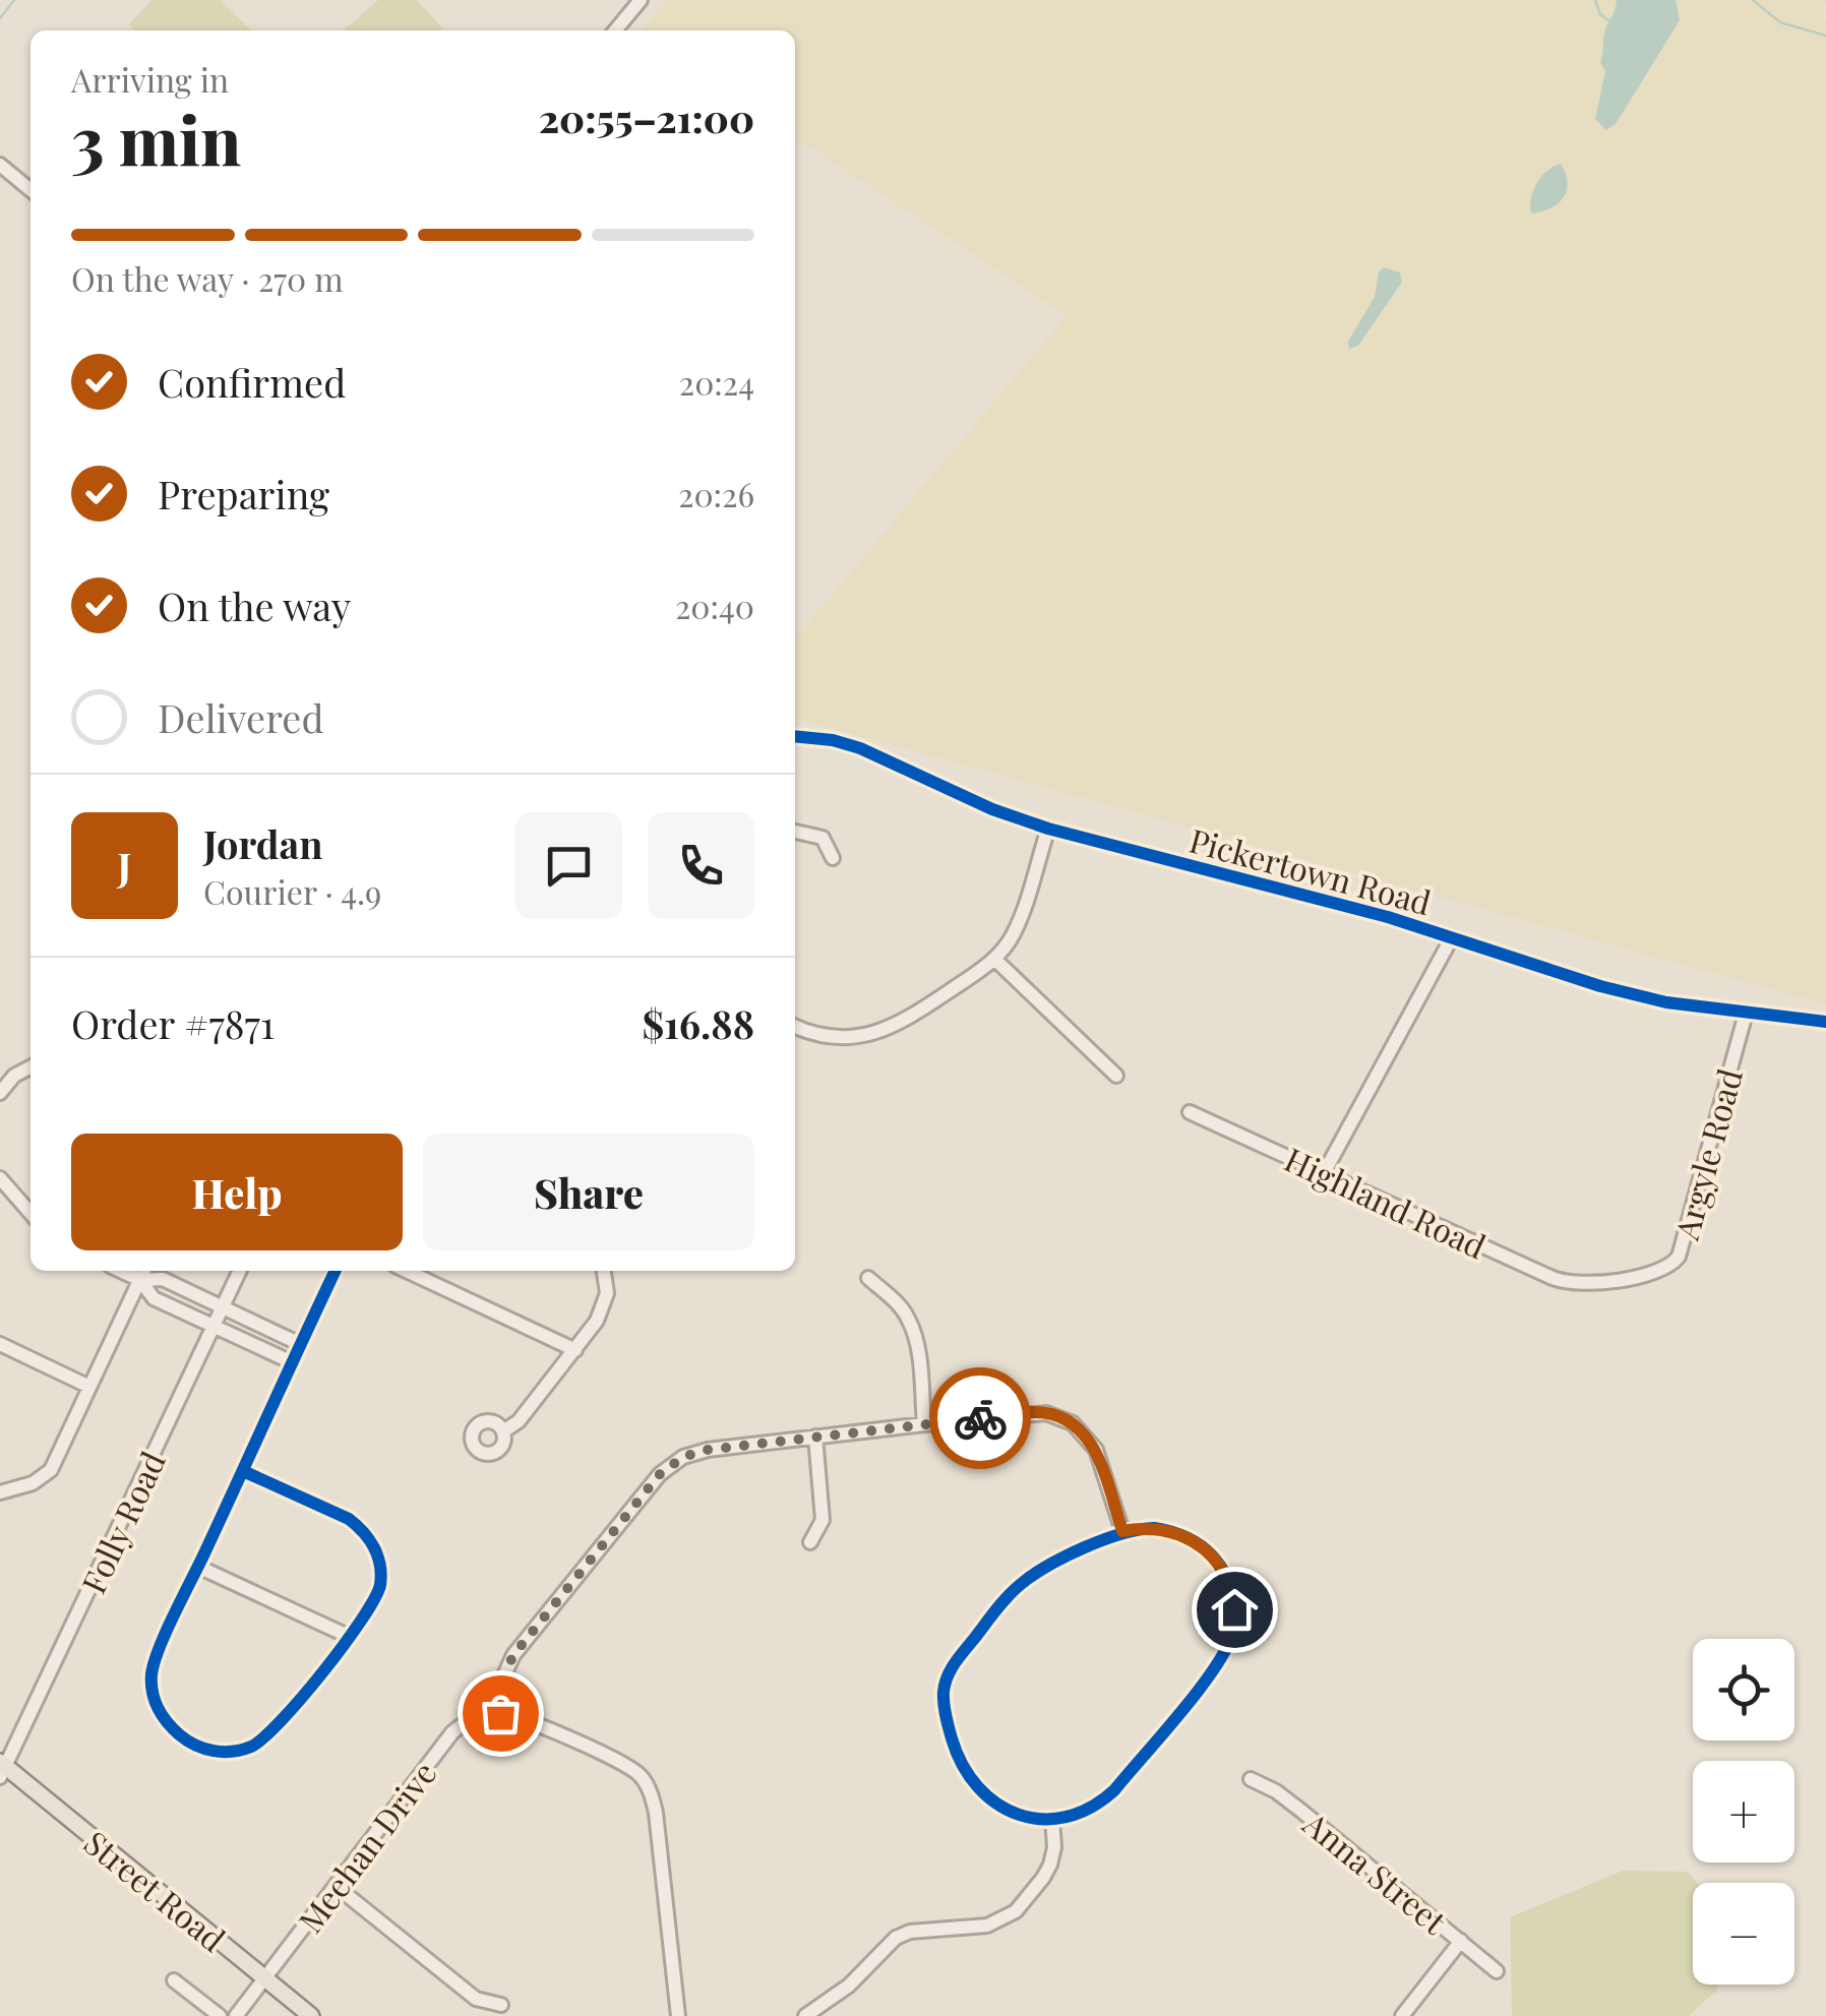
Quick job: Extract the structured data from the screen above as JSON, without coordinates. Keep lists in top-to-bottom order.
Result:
{
  "streets": {
    "main road": ["Street Road"],
    "street": [
      "Pickertown Road",
      "Argyle Road",
      "Highland Road",
      "Folly Road",
      "Meehan Drive",
      "Anna Street"
    ]
  },
  "crossings": [
    ["Pickertown Road", "Argyle Road"],
    ["Argyle Road", "Highland Road"],
    ["Folly Road", "Street Road"],
    ["Meehan Drive", "Street Road"]
  ],
  "page": {
    "heading": ["3 min", "Arriving in", "20:55–21:00"],
    "panel": [
      "Jordan",
      "Courier · 4.9",
      "Order #7871",
      "$16.88"
    ],
    "bar": "On the way · 270 m",
    "list": [
      ["Confirmed", "20:24"],
      ["Preparing", "20:26"],
      ["On the way", "20:40"],
      "Delivered"
    ],
    "round": "J",
    "buttons": ["Help", "Share"],
    "map_buttons": ["+", "−"]
  }
}
